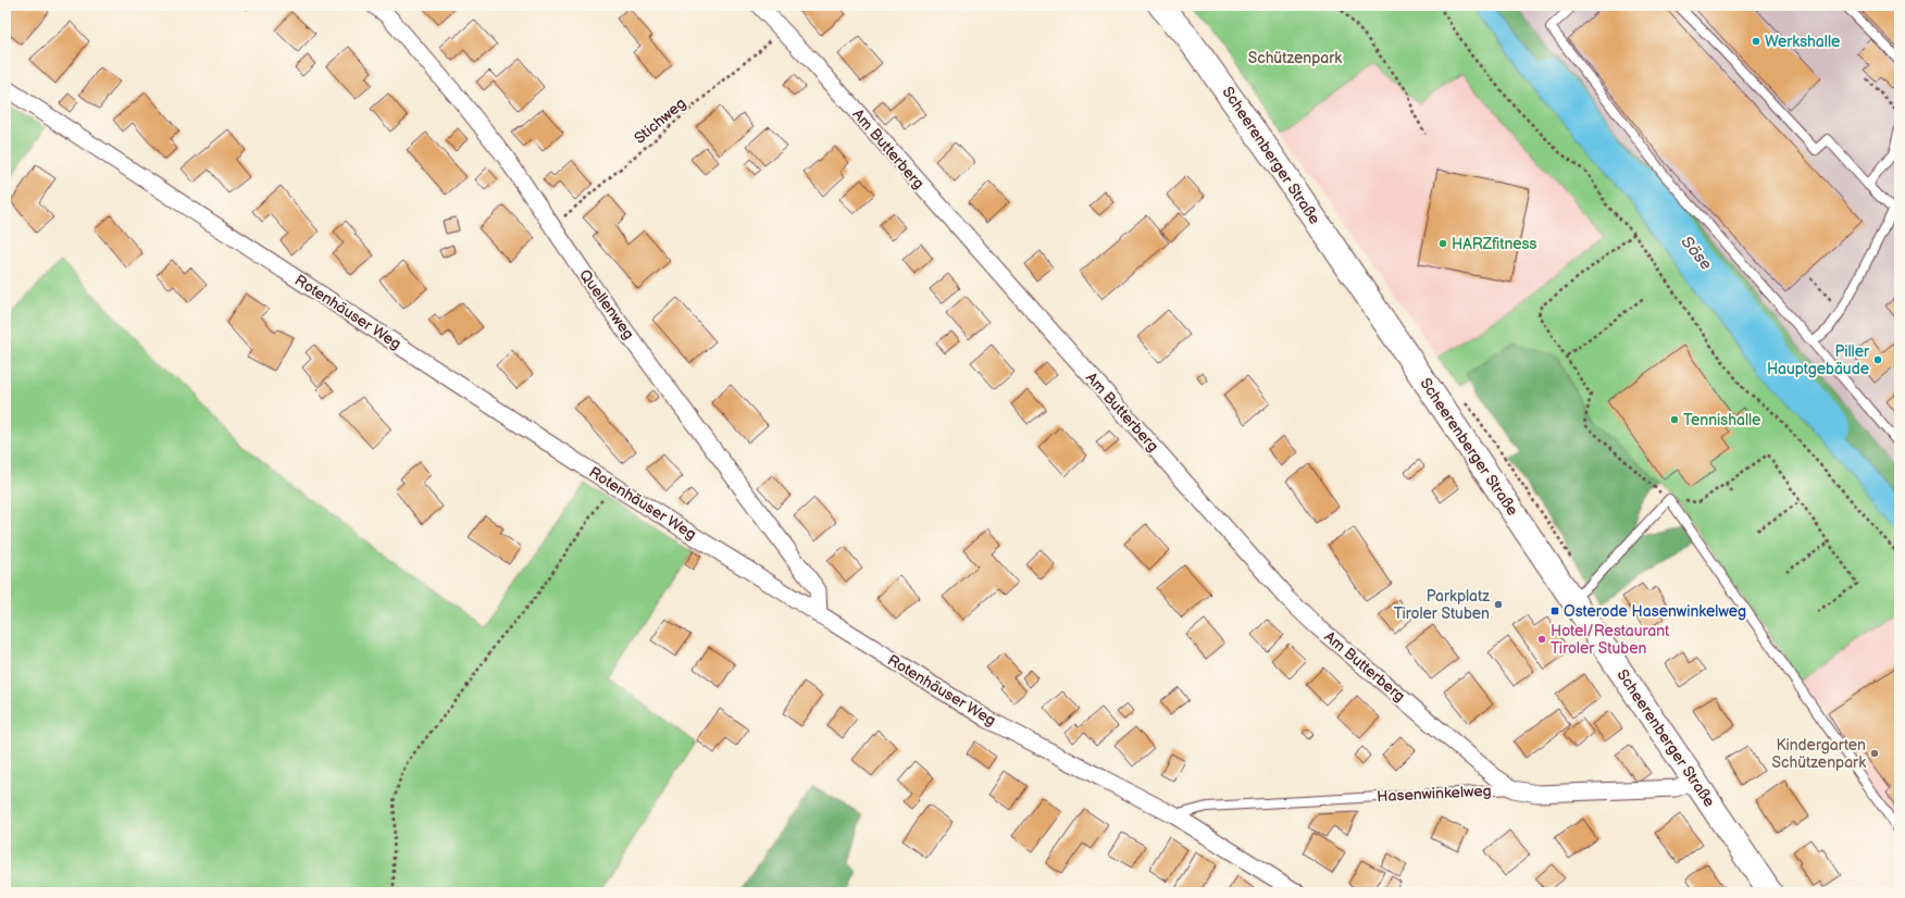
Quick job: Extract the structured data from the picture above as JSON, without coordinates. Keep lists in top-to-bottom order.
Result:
{
  "streets": {
    "main road": ["Scheerenberger Straße"],
    "street": [
      "Am Butterberg",
      "Quellenweg",
      "Rotenhäuser Weg",
      "Hasenwinkelweg"
    ],
    "path": ["Stichweg"]
  },
  "crossings": [
    ["Stichweg", "Am Butterberg"],
    ["Stichweg", "Quellenweg"],
    ["Am Butterberg", "Hasenwinkelweg"],
    ["Scheerenberger Straße", "Hasenwinkelweg"],
    ["Quellenweg", "Rotenhäuser Weg"],
    ["Rotenhäuser Weg", "Hasenwinkelweg"]
  ],
  "water": ["Söse"],
  "parks": ["Schützenpark"],
  "places": {
    "other": [
      "Werkshalle",
      "HARZfitness",
      "Piller Hauptgebäude",
      "Tennishalle",
      "Parkplatz Tiroler Stuben",
      "Hotel/Restaurant Tiroler Stuben",
      "Kindergarten Schützenpark"
    ],
    "transit": ["Osterode Hasenwinkelweg"]
  }
}
